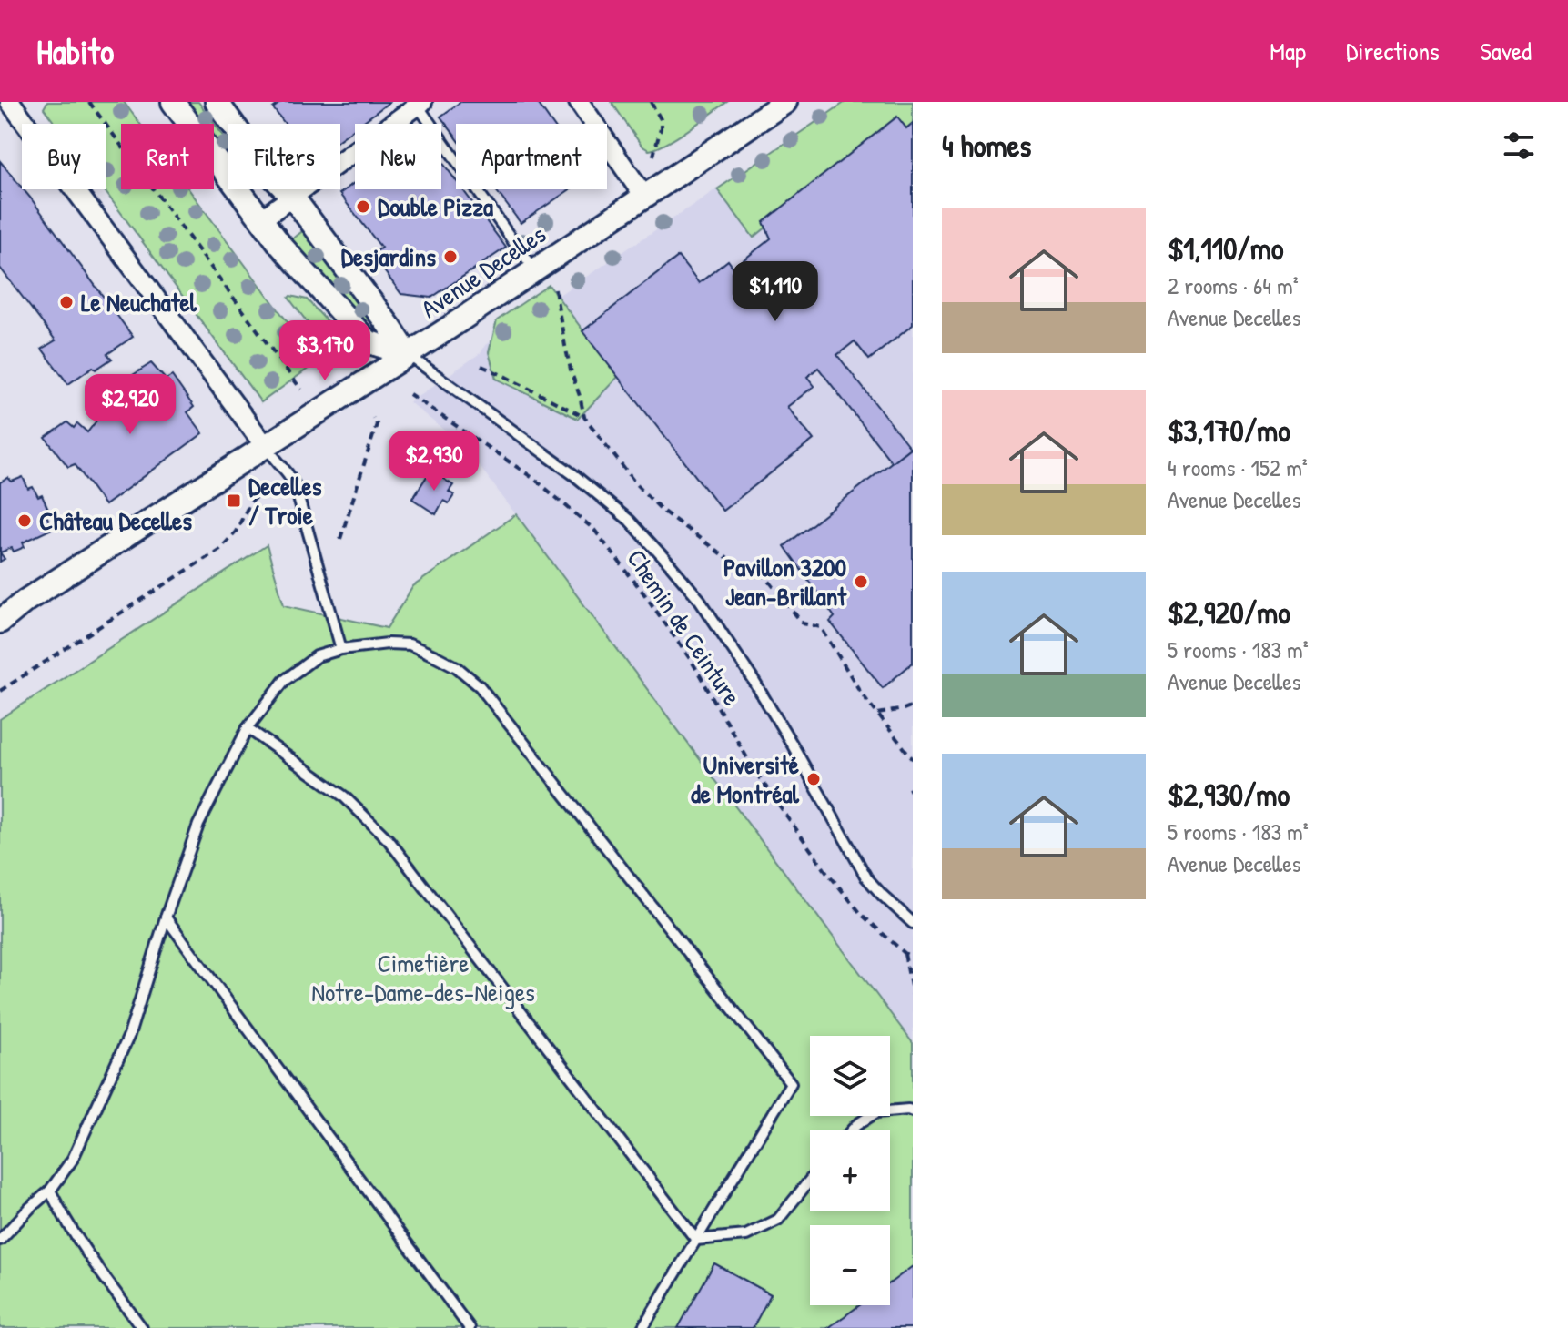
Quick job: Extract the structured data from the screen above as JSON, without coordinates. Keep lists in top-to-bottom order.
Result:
{
  "streets": {
    "street": ["Avenue Decelles"],
    "path": ["Chemin de Ceinture"]
  },
  "parks": ["Cimetière Notre-Dame-des-Neiges"],
  "places": {
    "other": [
      "Double Pizza",
      "Desjardins",
      "Le Neuchatel",
      "Château Decelles",
      "Pavillon 3200 Jean-Brillant",
      "Université de Montréal"
    ],
    "transit": ["Decelles / Troie"]
  },
  "page": {
    "header": "Habito",
    "nav": ["Map", "Directions", "Saved"],
    "heading": "4 homes",
    "chip": [
      "Buy",
      "Rent",
      "Filters",
      "New",
      "Apartment"
    ],
    "list": [
      {
        "name": "$1,110/mo",
        "note": "2 rooms · 64 m² · Avenue Decelles"
      },
      {
        "name": "$3,170/mo",
        "note": "4 rooms · 152 m² · Avenue Decelles"
      },
      {
        "name": "$2,920/mo",
        "note": "5 rooms · 183 m² · Avenue Decelles"
      },
      {
        "name": "$2,930/mo",
        "note": "5 rooms · 183 m² · Avenue Decelles"
      }
    ],
    "price": [
      "$1,110",
      "$3,170",
      "$2,920",
      "$2,930"
    ],
    "map_buttons": ["+", "−"]
  }
}
